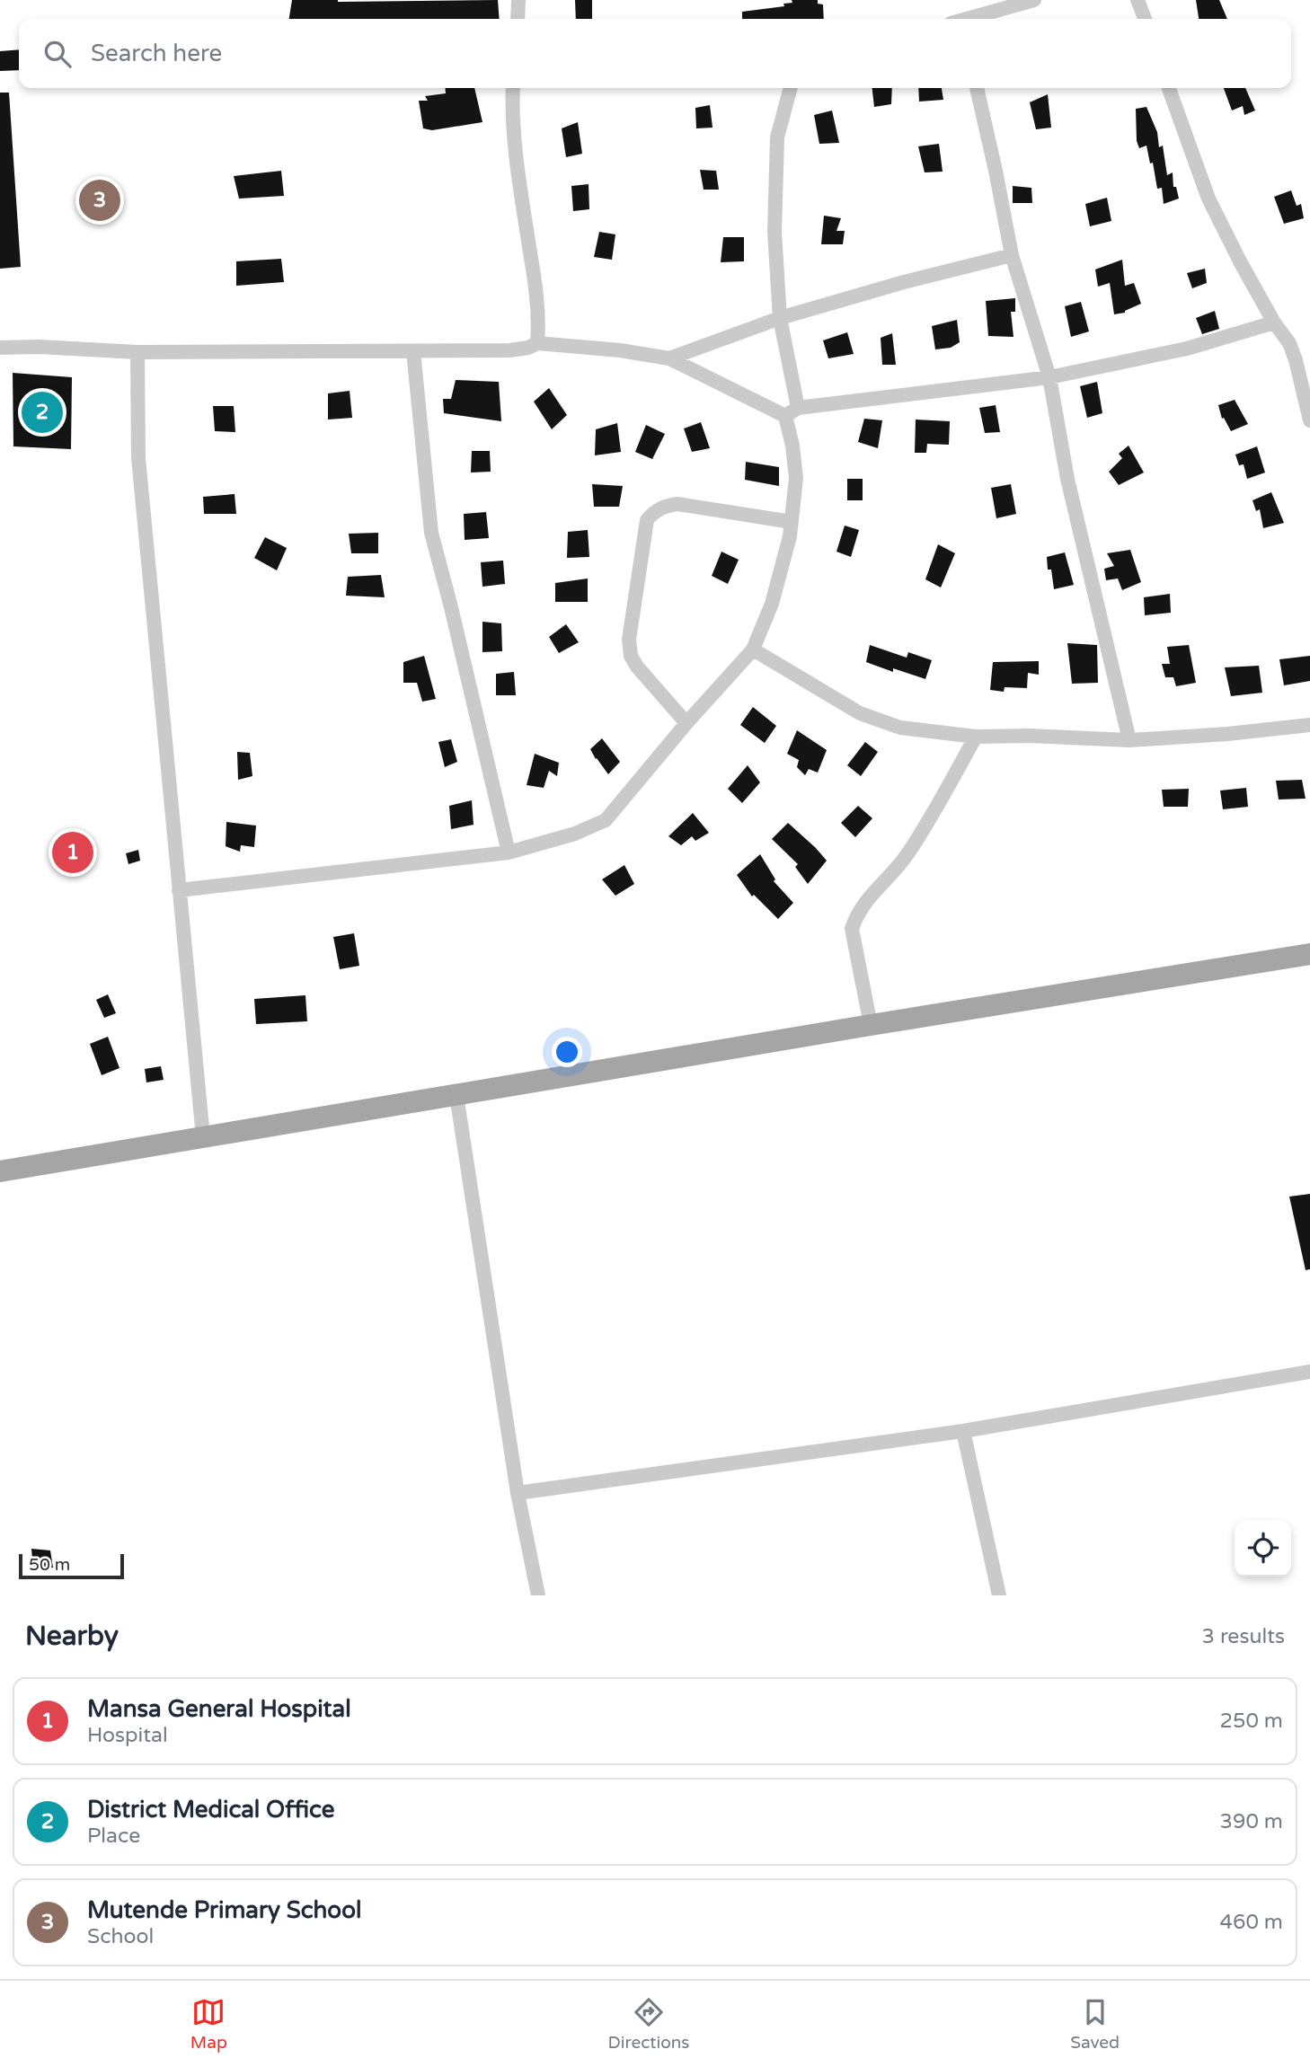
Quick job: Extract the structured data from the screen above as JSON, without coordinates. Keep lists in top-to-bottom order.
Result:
{
  "scale_bar": "50 m",
  "page": {
    "search": "Search here",
    "pins": ["3", "2", "1"],
    "scale": "50 m",
    "heading": ["Nearby", "3 results"],
    "list": [
      {
        "mark": "1",
        "name": "Mansa General Hospital",
        "note": "Hospital",
        "value": "250 m"
      },
      {
        "mark": "2",
        "name": "District Medical Office",
        "note": "Place",
        "value": "390 m"
      },
      {
        "mark": "3",
        "name": "Mutende Primary School",
        "note": "School",
        "value": "460 m"
      }
    ],
    "nav": ["Map", "Directions", "Saved"]
  }
}
